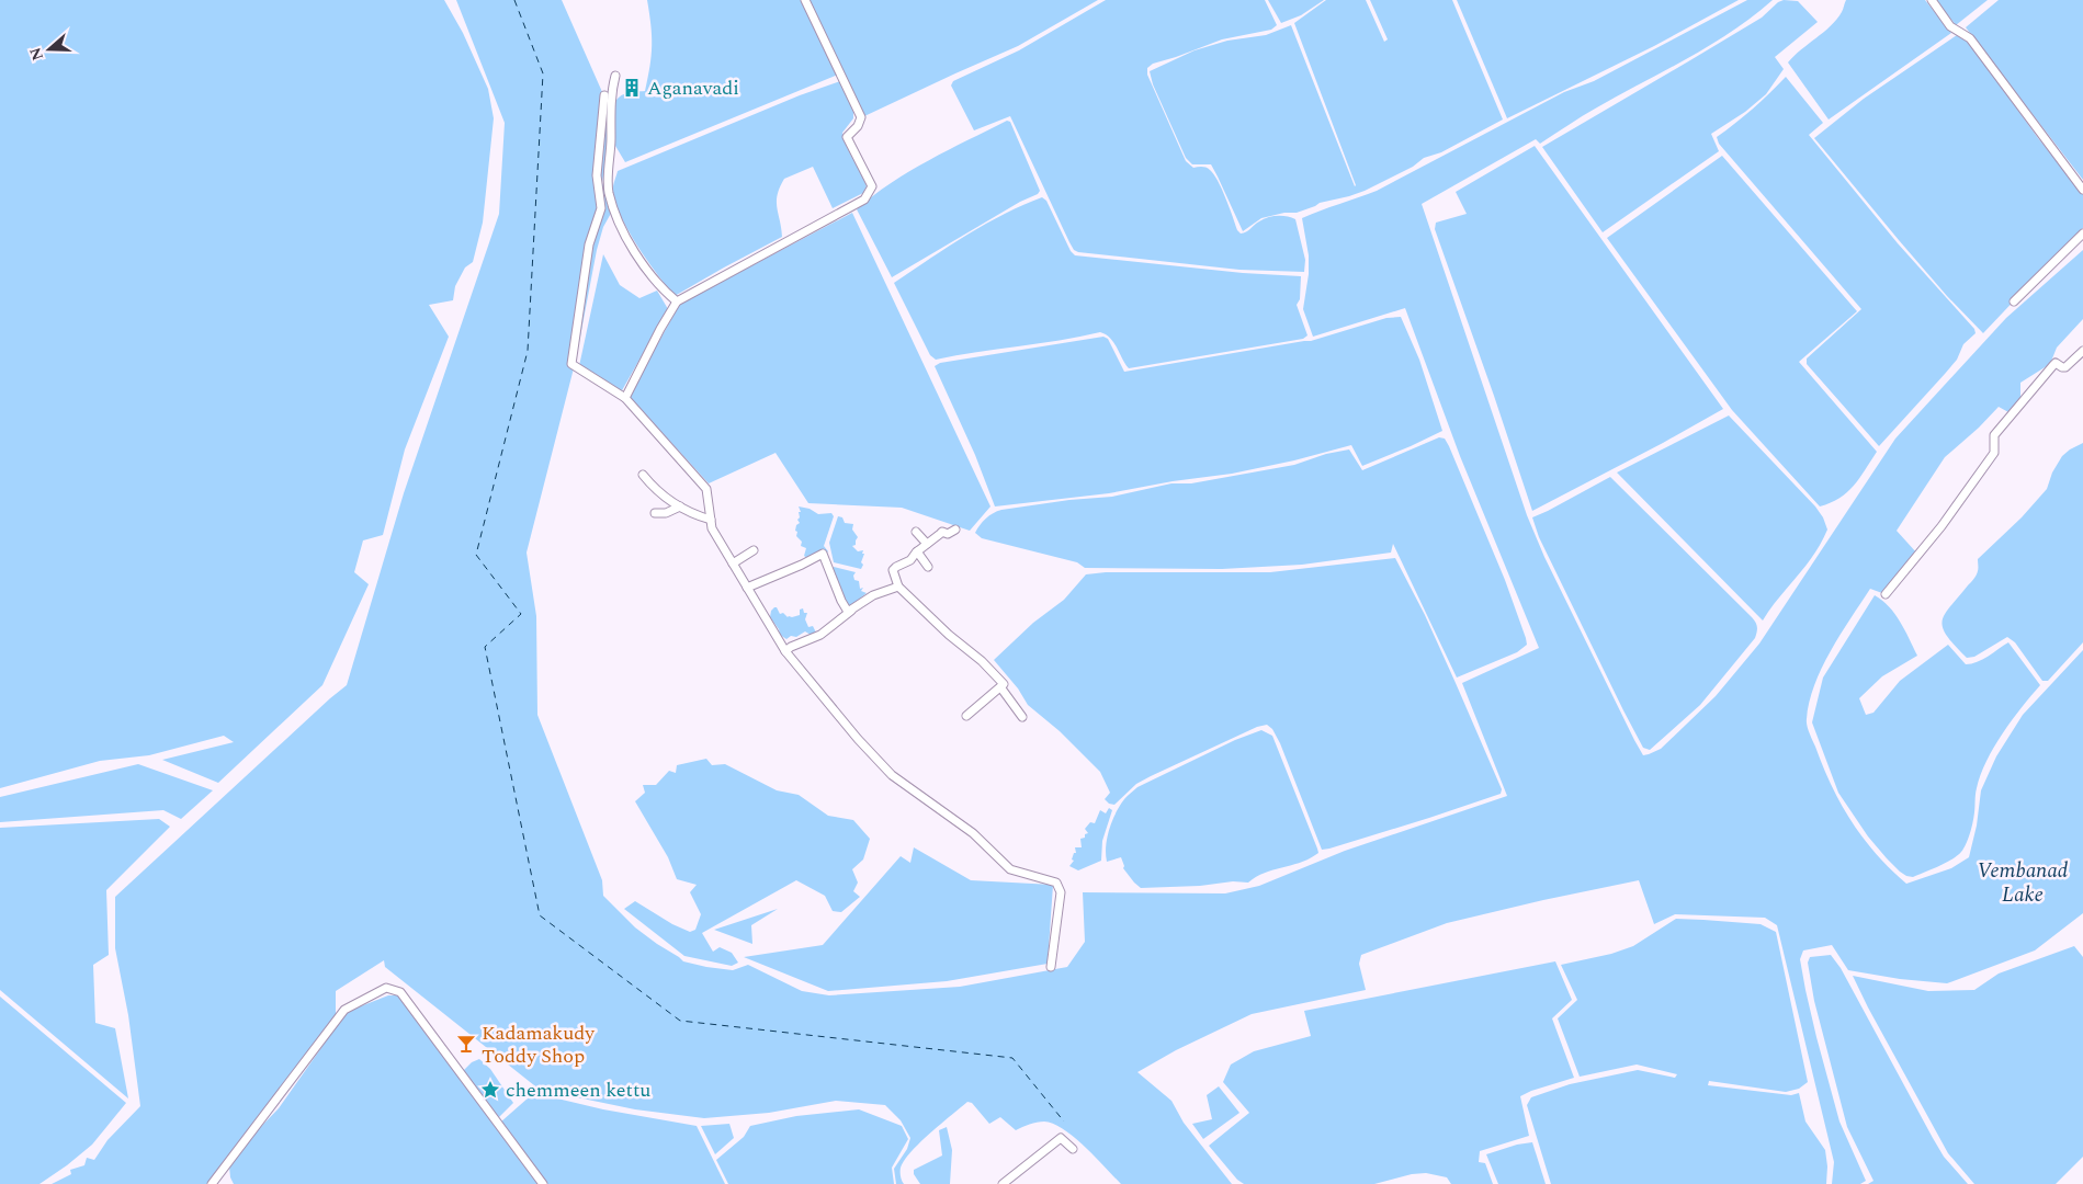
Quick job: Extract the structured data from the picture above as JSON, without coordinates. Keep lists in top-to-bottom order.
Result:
{
  "water": ["Vembanad Lake"],
  "places": {
    "building": ["Aganavadi"],
    "bar": ["Kadamakudy Toddy Shop"],
    "place": ["chemmeen kettu"]
  },
  "north": "left"
}
